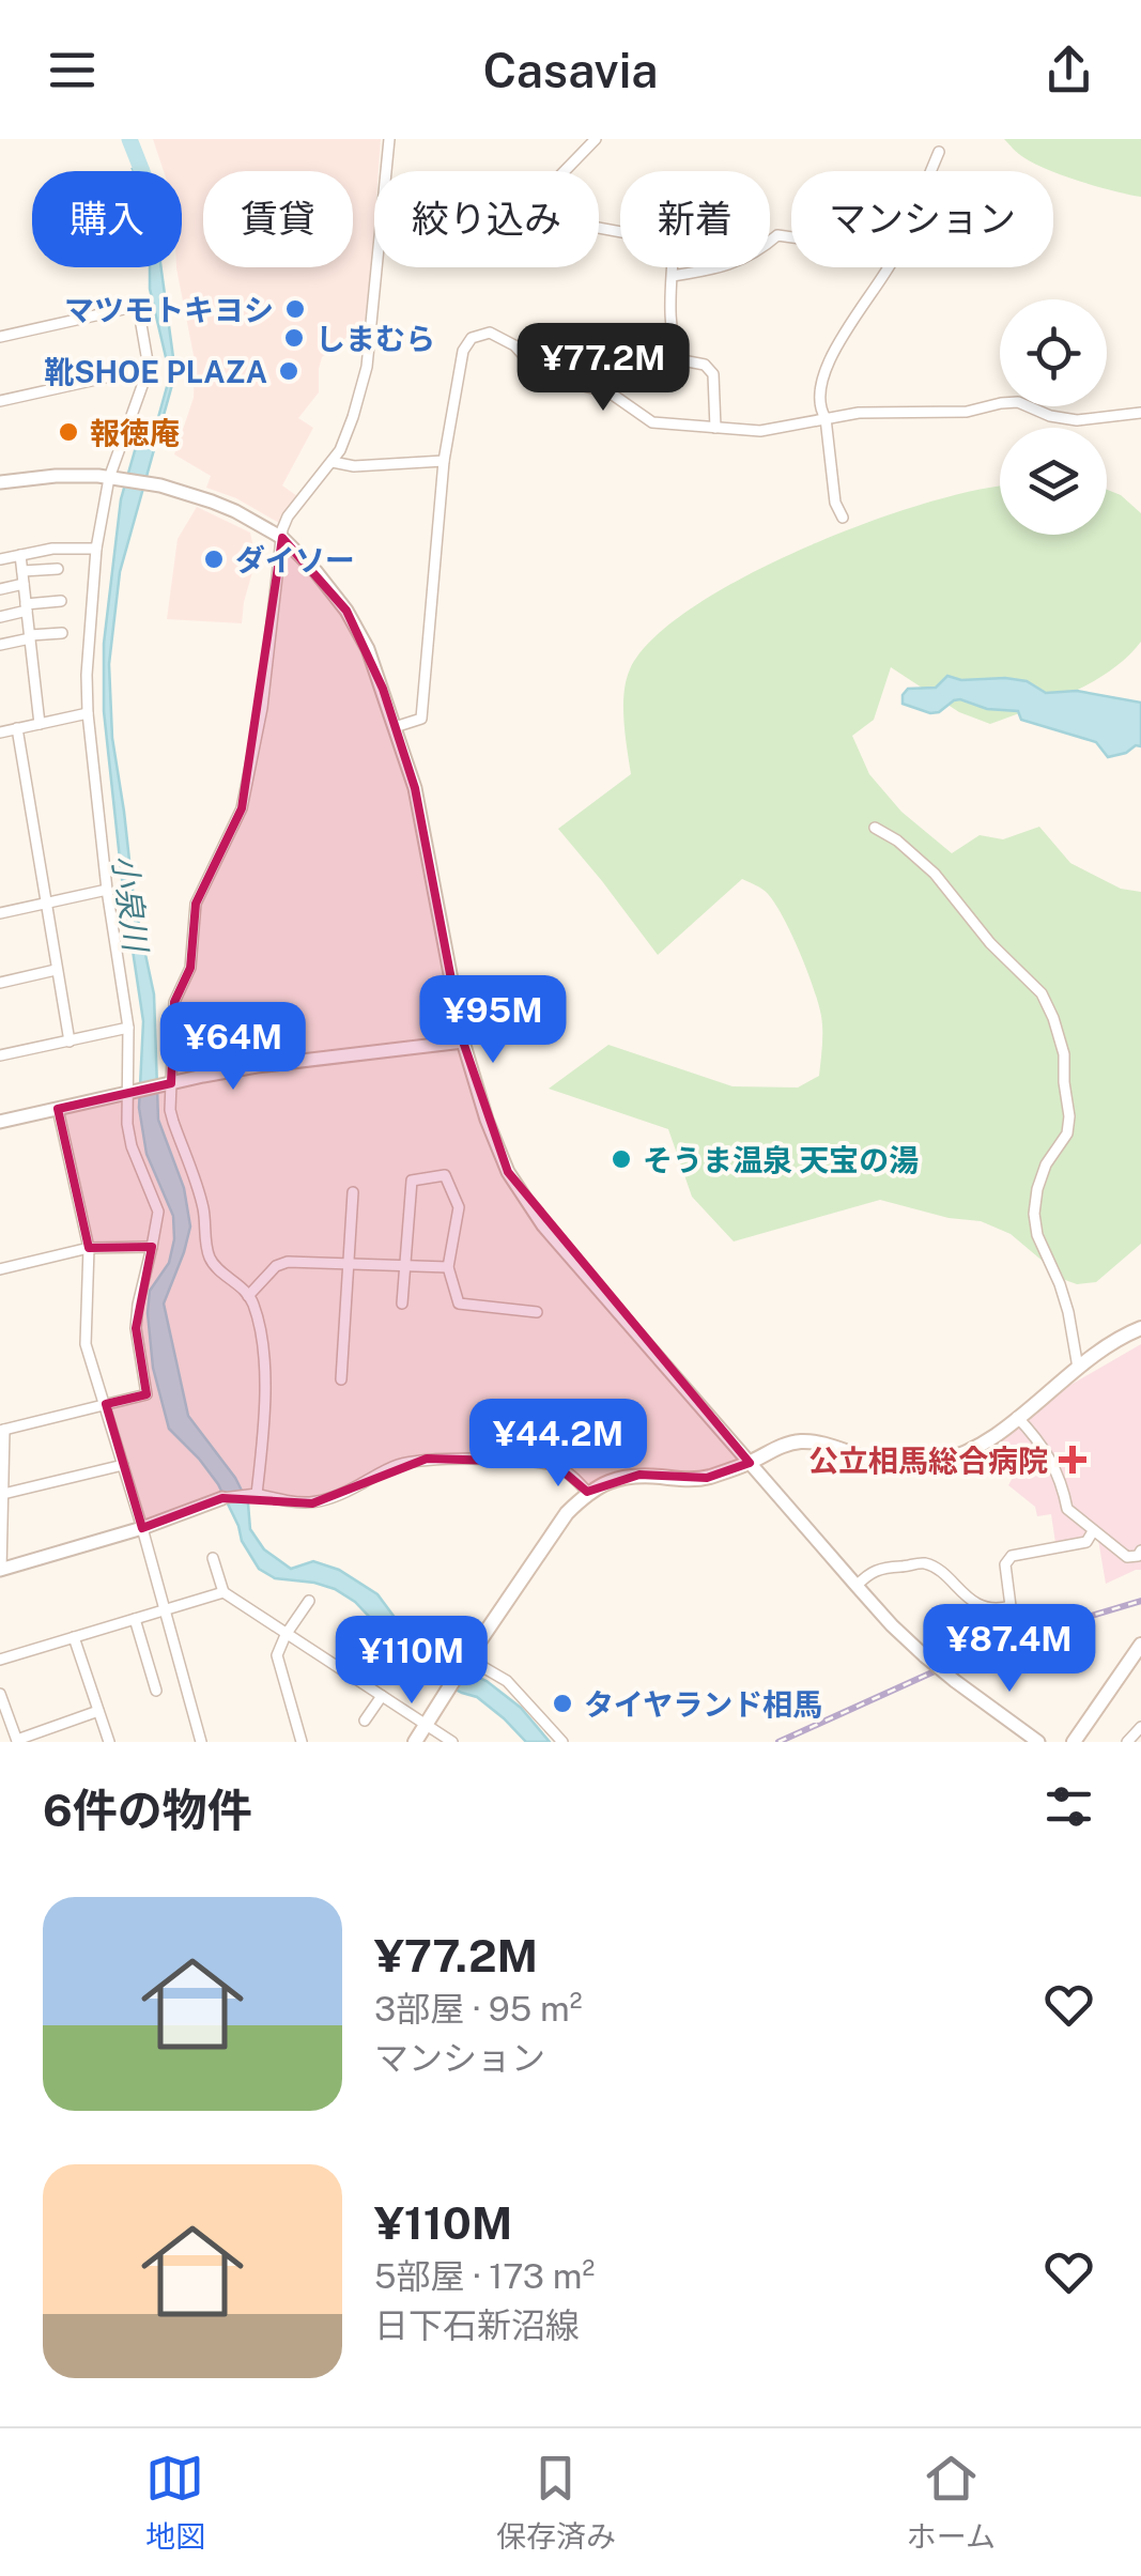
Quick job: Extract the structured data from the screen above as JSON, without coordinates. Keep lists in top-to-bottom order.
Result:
{
  "water": ["小泉川"],
  "places": {
    "other": [
      "マツモトキヨシ",
      "しまむら",
      "靴SHOE PLAZA",
      "報徳庵",
      "ダイソー",
      "そうま温泉 天宝の湯",
      "タイヤランド相馬"
    ],
    "health": ["公立相馬総合病院"]
  },
  "page": {
    "header": "Casavia",
    "chip": [
      "購入",
      "賃貸",
      "絞り込み",
      "新着",
      "マンション"
    ],
    "price": [
      "¥77.2M",
      "¥95M",
      "¥64M",
      "¥44.2M",
      "¥87.4M",
      "¥110M"
    ],
    "heading": "6件の物件",
    "list": [
      {
        "name": "¥77.2M",
        "note": "3部屋 · 95 m² · マンション"
      },
      {
        "name": "¥110M",
        "note": "5部屋 · 173 m² · 日下石新沼線"
      }
    ],
    "tabs": ["地図", "保存済み", "ホーム"]
  }
}
